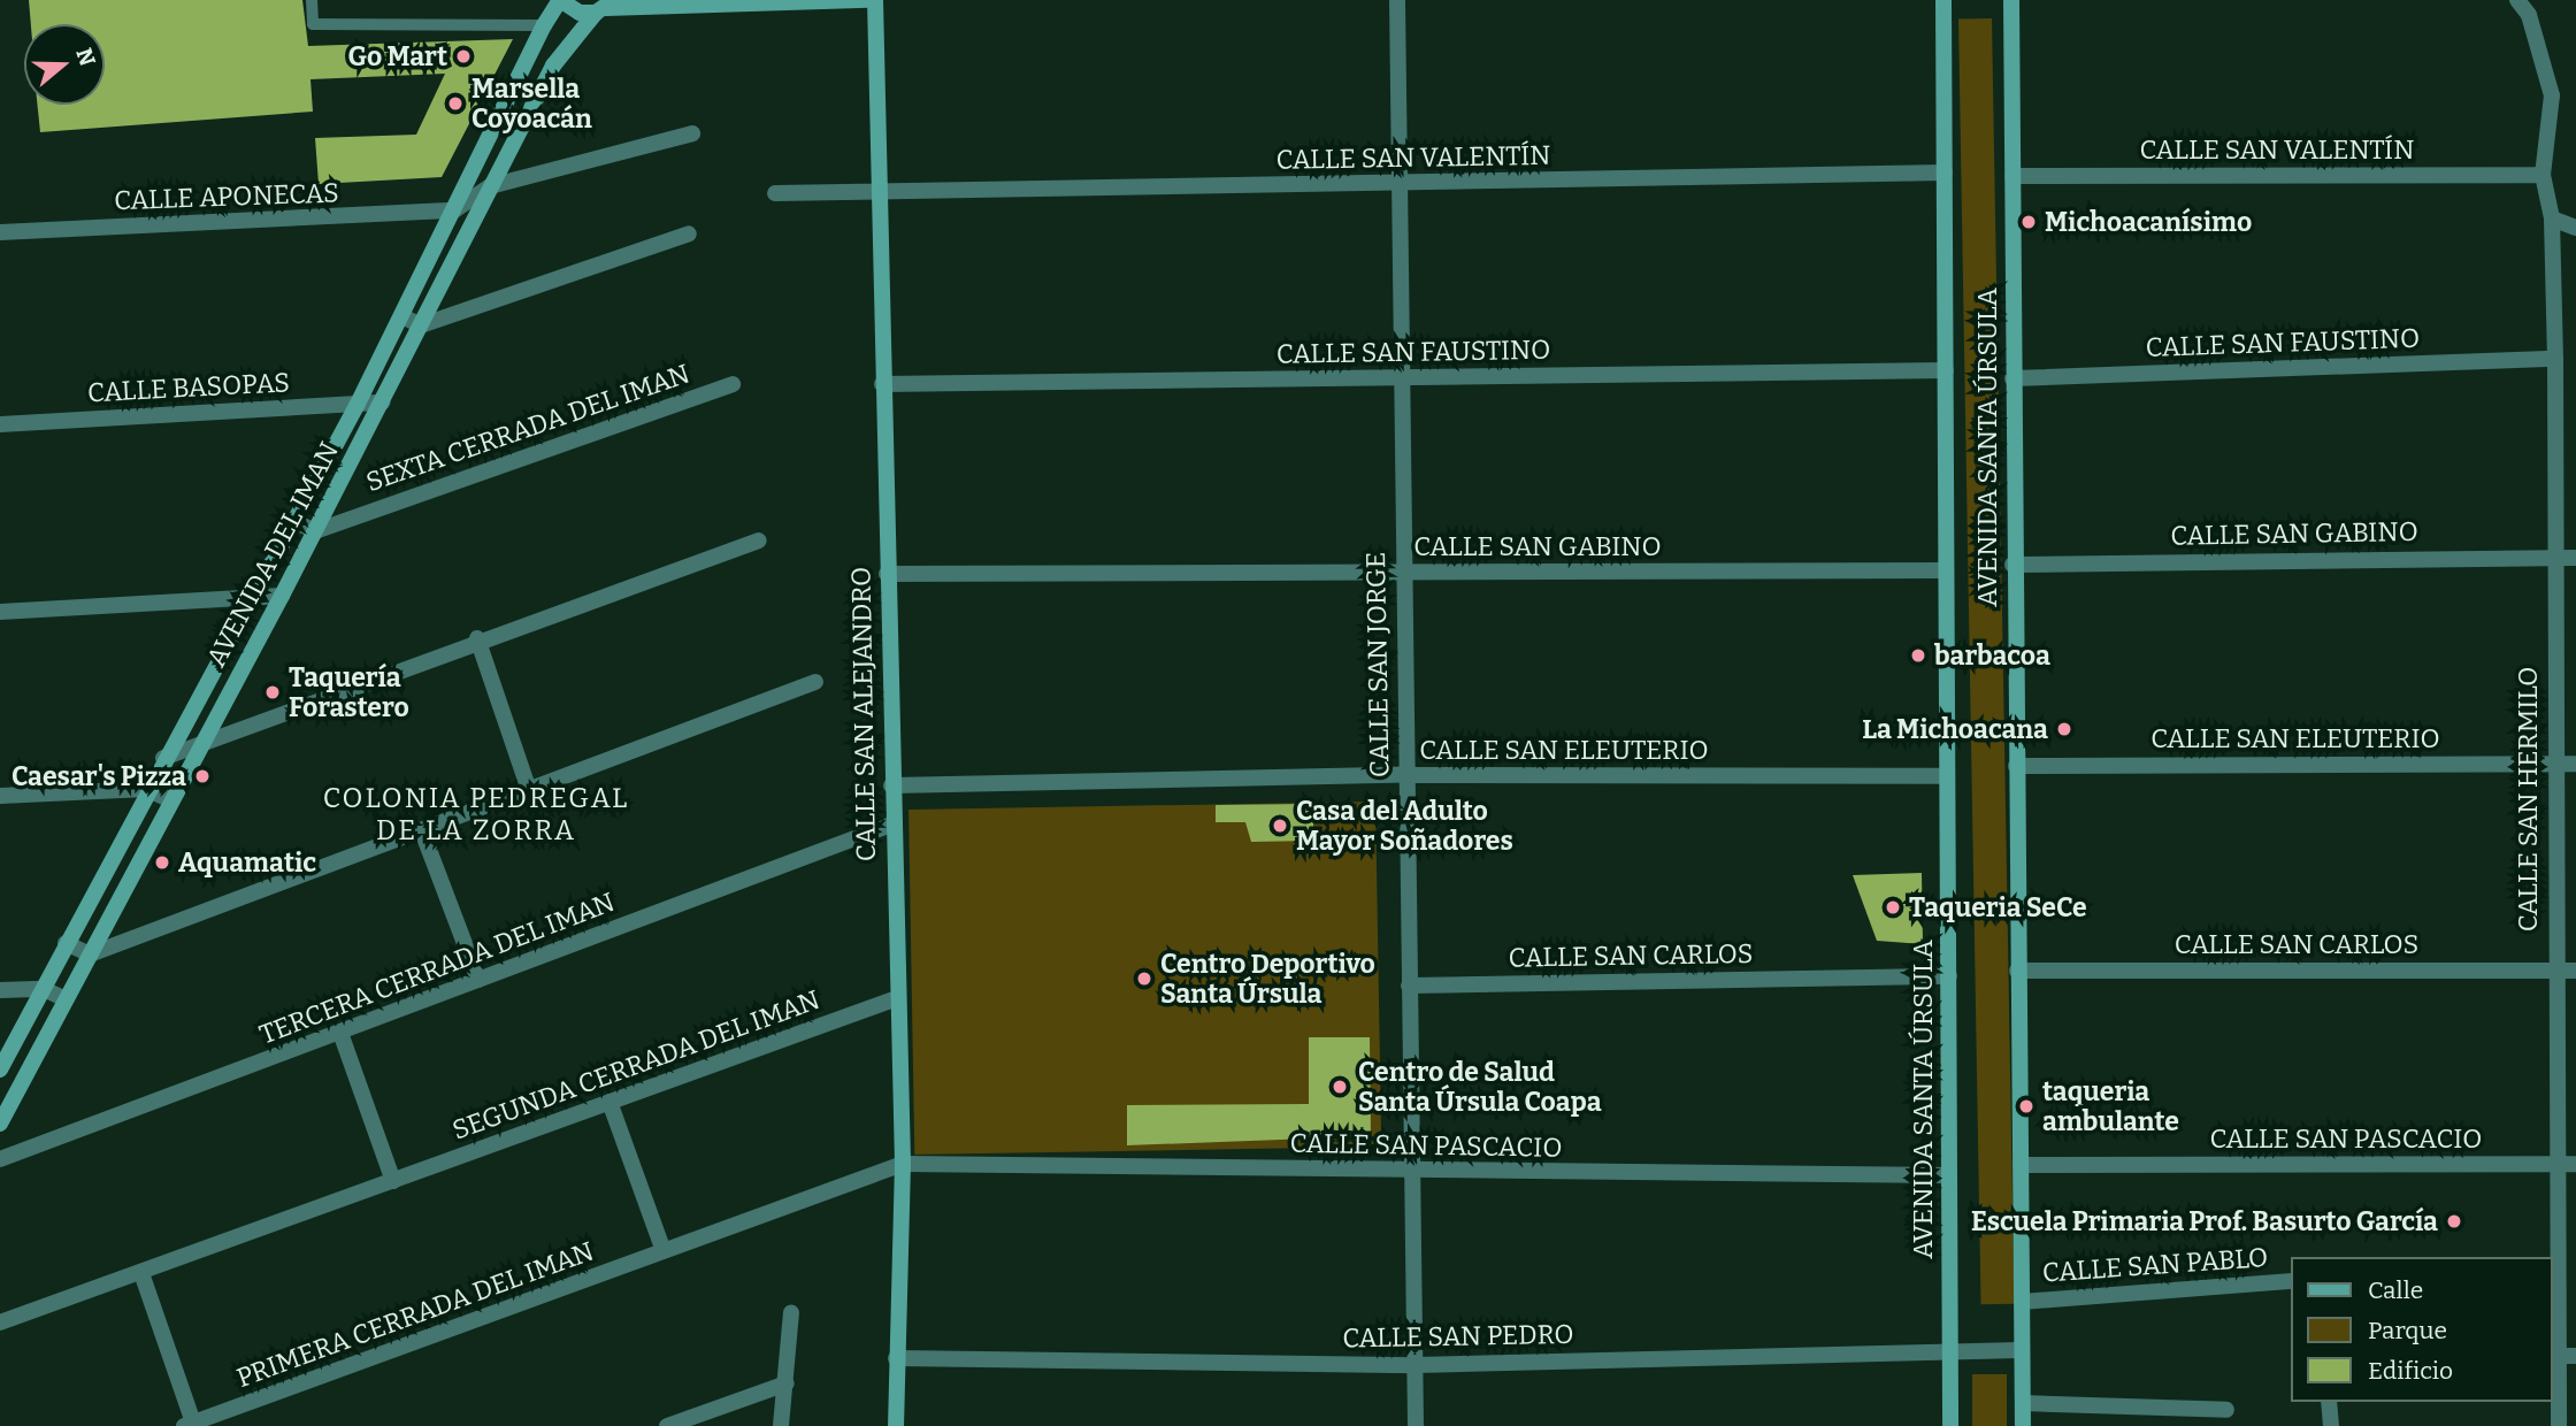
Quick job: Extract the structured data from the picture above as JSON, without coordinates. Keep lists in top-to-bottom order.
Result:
{
  "streets": {
    "street": [
      "CALLE SAN VALENTÍN",
      "CALLE APONECAS",
      "CALLE SAN FAUSTINO",
      "CALLE BASOPAS",
      "SEXTA CERRADA DEL IMAN",
      "AVENIDA SANTA ÚRSULA",
      "CALLE SAN GABINO",
      "AVENIDA DEL IMAN",
      "CALLE SAN JORGE",
      "CALLE SAN ALEJANDRO",
      "CALLE SAN ELEUTERIO",
      "CALLE SAN HERMILO",
      "CALLE SAN CARLOS",
      "TERCERA CERRADA DEL IMAN",
      "SEGUNDA CERRADA DEL IMAN",
      "CALLE SAN PASCACIO",
      "CALLE SAN PABLO",
      "PRIMERA CERRADA DEL IMAN",
      "CALLE SAN PEDRO"
    ]
  },
  "crossings": [
    ["CALLE SAN VALENTÍN", "AVENIDA SANTA ÚRSULA"],
    ["CALLE SAN VALENTÍN", "CALLE SAN JORGE"],
    ["CALLE SAN VALENTÍN", "CALLE SAN ALEJANDRO"],
    ["CALLE SAN VALENTÍN", "CALLE SAN HERMILO"],
    ["CALLE APONECAS", "AVENIDA DEL IMAN"],
    ["CALLE SAN FAUSTINO", "AVENIDA SANTA ÚRSULA"],
    ["CALLE SAN FAUSTINO", "CALLE SAN JORGE"],
    ["CALLE SAN FAUSTINO", "CALLE SAN ALEJANDRO"],
    ["CALLE SAN FAUSTINO", "CALLE SAN HERMILO"],
    ["CALLE BASOPAS", "AVENIDA DEL IMAN"],
    ["SEXTA CERRADA DEL IMAN", "AVENIDA DEL IMAN"],
    ["AVENIDA SANTA ÚRSULA", "CALLE SAN GABINO"],
    ["AVENIDA SANTA ÚRSULA", "CALLE SAN ELEUTERIO"],
    ["AVENIDA SANTA ÚRSULA", "CALLE SAN CARLOS"],
    ["AVENIDA SANTA ÚRSULA", "CALLE SAN PASCACIO"],
    ["AVENIDA SANTA ÚRSULA", "CALLE SAN PABLO"],
    ["AVENIDA SANTA ÚRSULA", "CALLE SAN PEDRO"],
    ["CALLE SAN GABINO", "CALLE SAN JORGE"],
    ["CALLE SAN GABINO", "CALLE SAN ALEJANDRO"],
    ["CALLE SAN GABINO", "CALLE SAN HERMILO"],
    ["CALLE SAN JORGE", "CALLE SAN ELEUTERIO"],
    ["CALLE SAN JORGE", "CALLE SAN CARLOS"],
    ["CALLE SAN JORGE", "CALLE SAN PASCACIO"],
    ["CALLE SAN JORGE", "CALLE SAN PEDRO"],
    ["CALLE SAN ALEJANDRO", "CALLE SAN ELEUTERIO"],
    ["CALLE SAN ALEJANDRO", "TERCERA CERRADA DEL IMAN"],
    ["CALLE SAN ALEJANDRO", "SEGUNDA CERRADA DEL IMAN"],
    ["CALLE SAN ALEJANDRO", "CALLE SAN PASCACIO"],
    ["CALLE SAN ALEJANDRO", "PRIMERA CERRADA DEL IMAN"],
    ["CALLE SAN ALEJANDRO", "CALLE SAN PEDRO"],
    ["CALLE SAN ELEUTERIO", "CALLE SAN HERMILO"],
    ["CALLE SAN HERMILO", "CALLE SAN CARLOS"],
    ["CALLE SAN HERMILO", "CALLE SAN PASCACIO"],
    ["CALLE SAN PASCACIO", "PRIMERA CERRADA DEL IMAN"]
  ],
  "districts": ["COLONIA PEDREGAL DE LA ZORRA"],
  "places": [
    "Go Mart",
    "Marsella Coyoacán",
    "Michoacanísimo",
    "barbacoa",
    "Taquería Forastero",
    "La Michoacana",
    "Caesar's Pizza",
    "Casa del Adulto Mayor Soñadores",
    "Aquamatic",
    "Taqueria SeCe",
    "Centro Deportivo Santa Úrsula",
    "Centro de Salud Santa Úrsula Coapa",
    "taqueria ambulante",
    "Escuela Primaria Prof. Basurto García"
  ],
  "legend": ["Calle", "Parque", "Edificio"],
  "north": "right"
}
